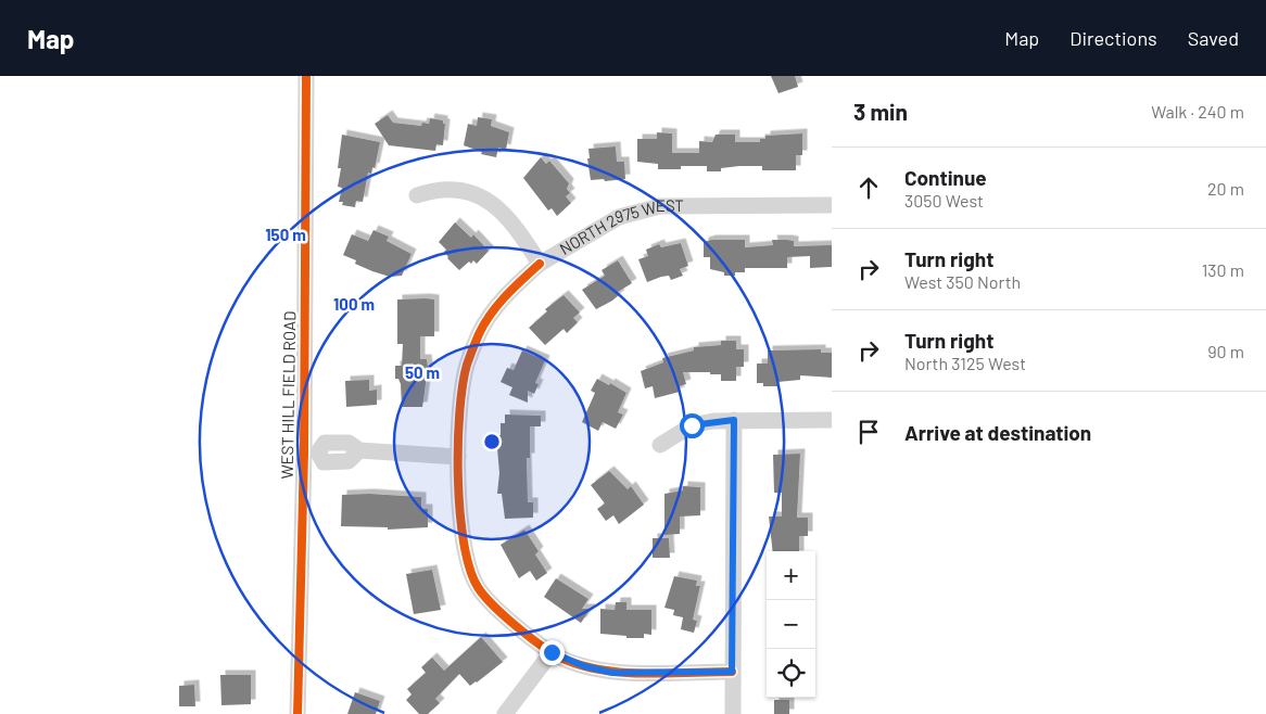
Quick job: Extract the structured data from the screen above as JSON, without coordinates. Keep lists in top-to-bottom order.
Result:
{
  "streets": {
    "street": ["NORTH 2975 WEST", "WEST HILL FIELD ROAD"]
  },
  "page": {
    "header": "Map",
    "nav": ["Map", "Directions", "Saved"],
    "heading": ["3 min", "Walk · 240 m"],
    "list": [
      ["Continue", "3050 West", "20 m"],
      ["Turn right", "West 350 North", "130 m"],
      ["Turn right", "North 3125 West", "90 m"],
      "Arrive at destination"
    ],
    "map_buttons": ["+", "−"]
  },
  "rings": ["150 m", "100 m", "50 m"]
}
